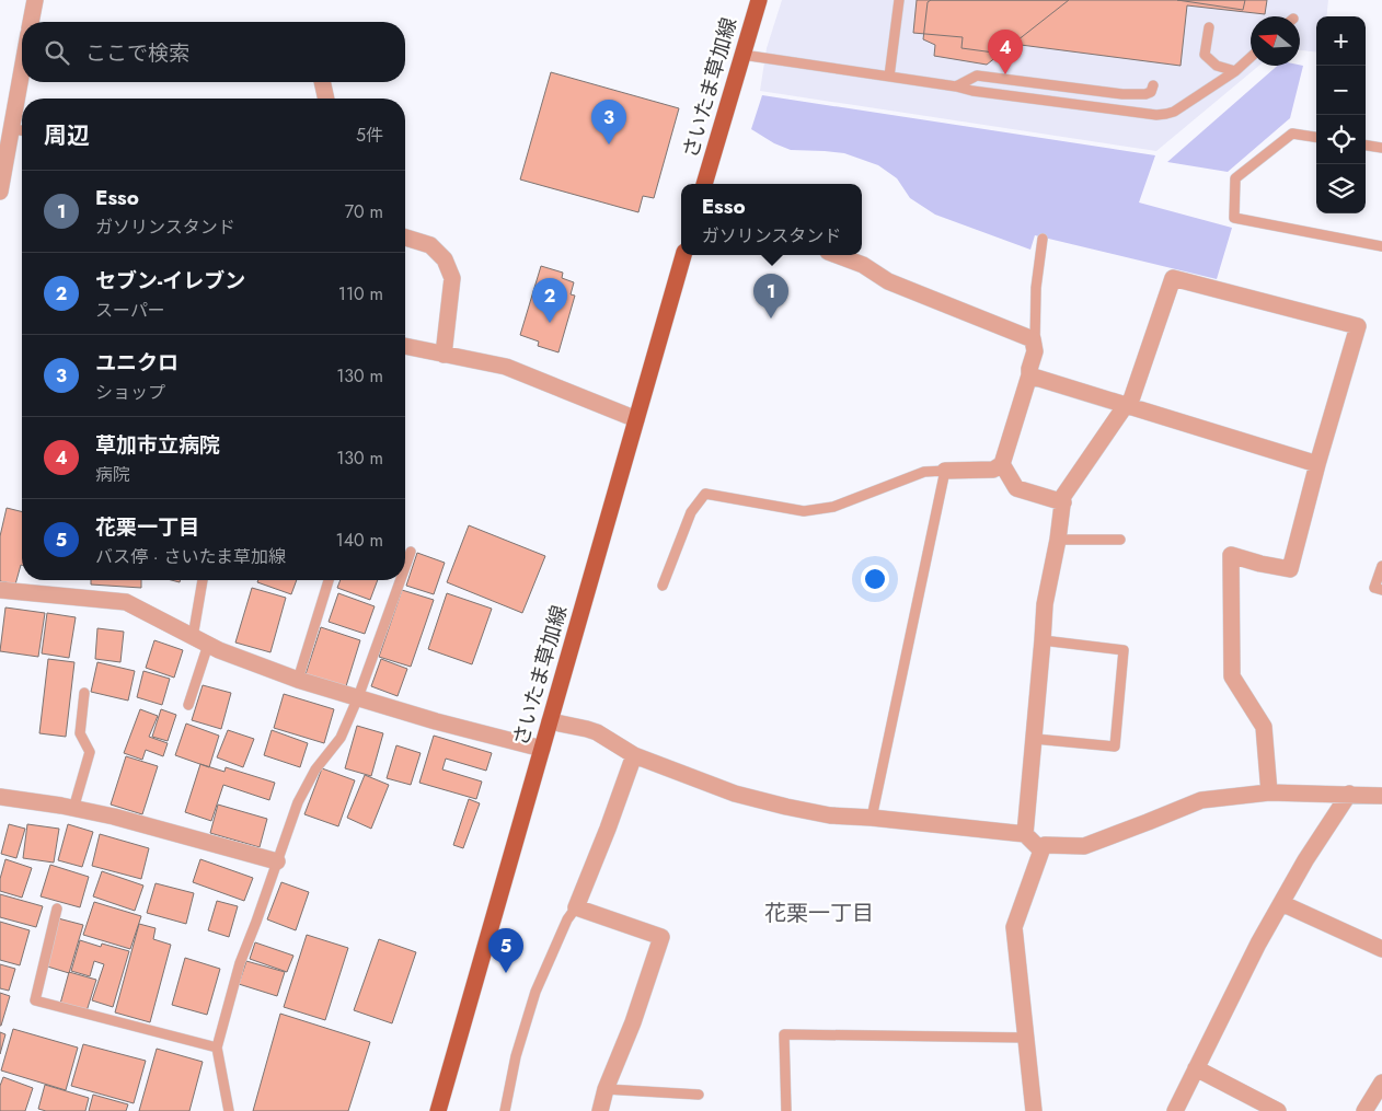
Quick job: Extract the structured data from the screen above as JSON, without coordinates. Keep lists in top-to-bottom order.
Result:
{
  "streets": {
    "main road": ["さいたま草加線"]
  },
  "districts": ["花栗一丁目"],
  "north": "left",
  "page": {
    "map_buttons": ["+", "−"],
    "search": "ここで検索",
    "pins": [
      "4",
      "3",
      "1",
      "2",
      "5"
    ],
    "heading": ["周辺", "5件"],
    "list": [
      {
        "mark": "1",
        "name": "Esso",
        "note": "ガソリンスタンド",
        "value": "70 m"
      },
      {
        "mark": "2",
        "name": "セブン-イレブン",
        "note": "スーパー",
        "value": "110 m"
      },
      {
        "mark": "3",
        "name": "ユニクロ",
        "note": "ショップ",
        "value": "130 m"
      },
      {
        "mark": "4",
        "name": "草加市立病院",
        "note": "病院",
        "value": "130 m"
      },
      {
        "mark": "5",
        "name": "花栗一丁目",
        "note": "バス停 · さいたま草加線",
        "value": "140 m"
      }
    ],
    "popup": ["Esso", "ガソリンスタンド"]
  }
}
